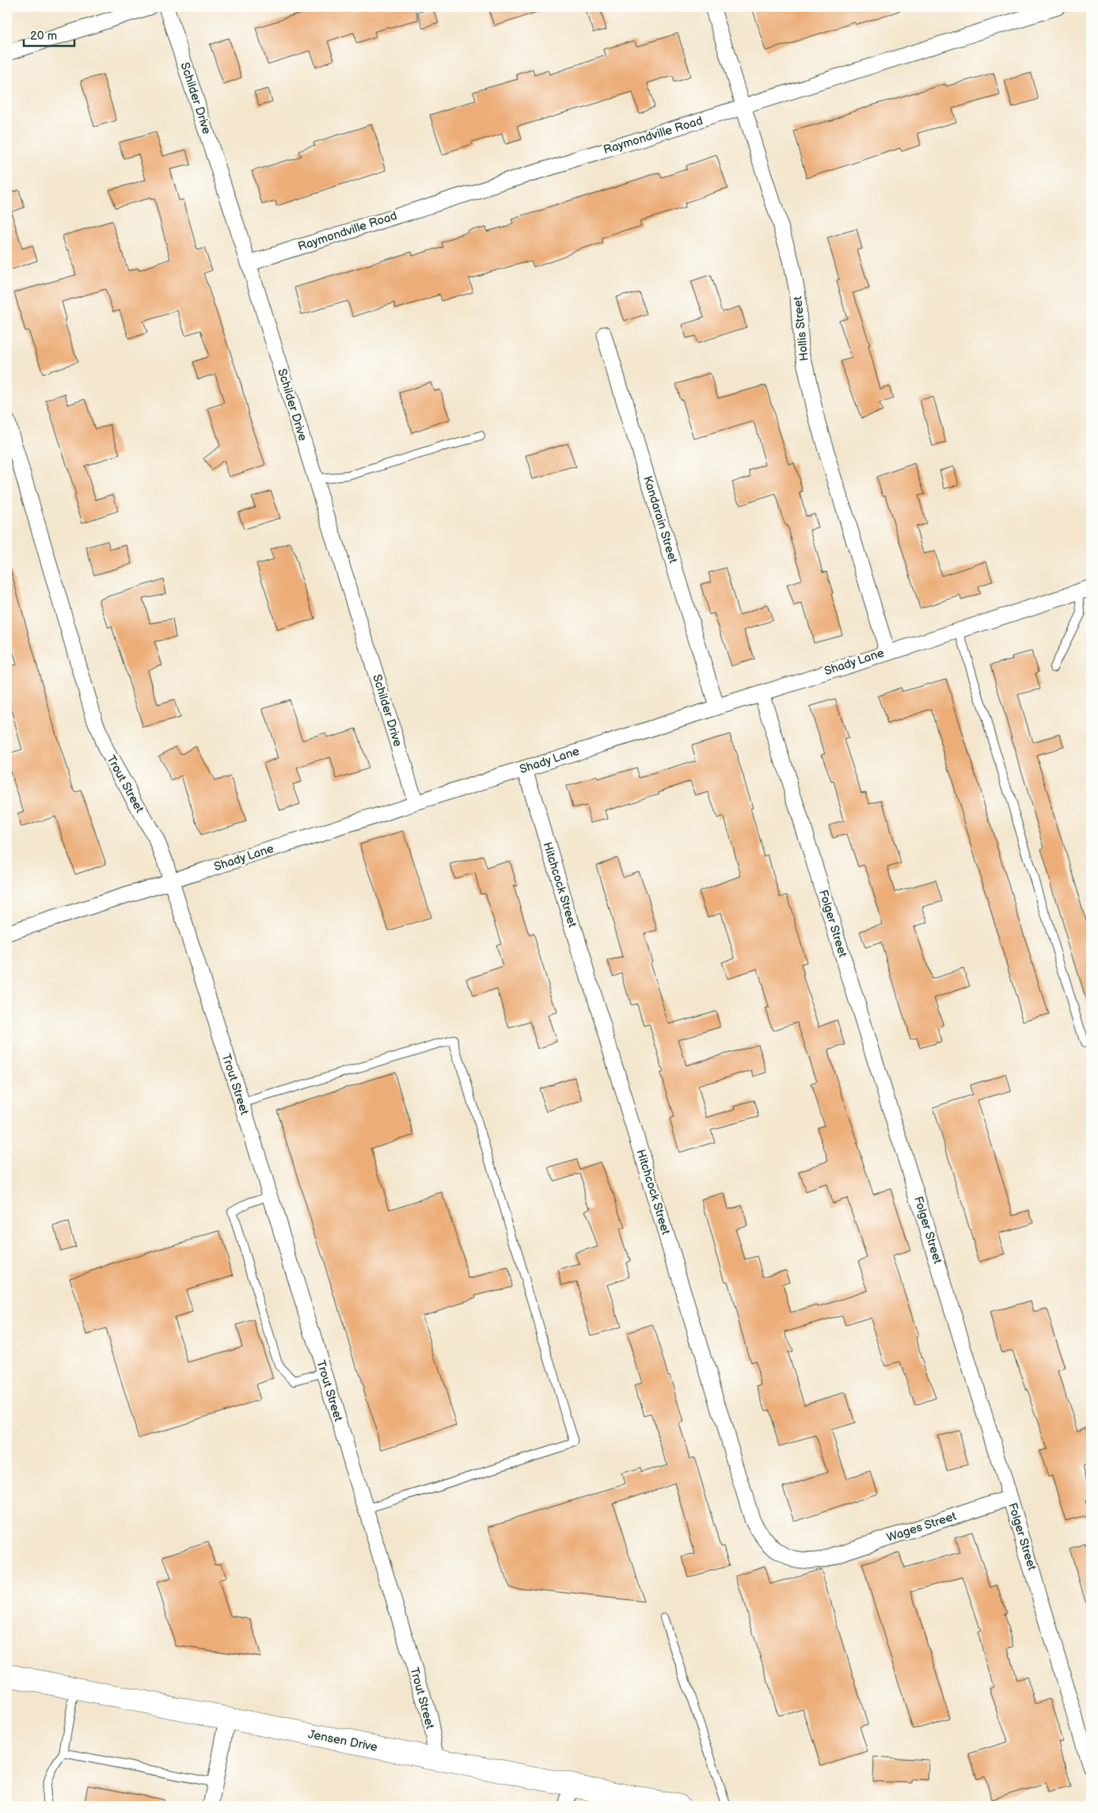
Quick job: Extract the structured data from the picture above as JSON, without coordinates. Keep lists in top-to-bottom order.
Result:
{
  "streets": {
    "main road": ["Jensen Drive"],
    "street": [
      "Schilder Drive",
      "Raymondville Road",
      "Hollis Street",
      "Kandarain Street",
      "Shady Lane",
      "Trout Street",
      "Hitchcock Street",
      "Folger Street",
      "Wages Street"
    ]
  },
  "crossings": [
    ["Schilder Drive", "Raymondville Road"],
    ["Schilder Drive", "Shady Lane"],
    ["Raymondville Road", "Hollis Street"],
    ["Hollis Street", "Shady Lane"],
    ["Kandarain Street", "Shady Lane"],
    ["Shady Lane", "Trout Street"],
    ["Shady Lane", "Hitchcock Street"],
    ["Shady Lane", "Folger Street"],
    ["Trout Street", "Jensen Drive"],
    ["Hitchcock Street", "Wages Street"],
    ["Folger Street", "Wages Street"]
  ],
  "scale_bar": "20 m"
}
